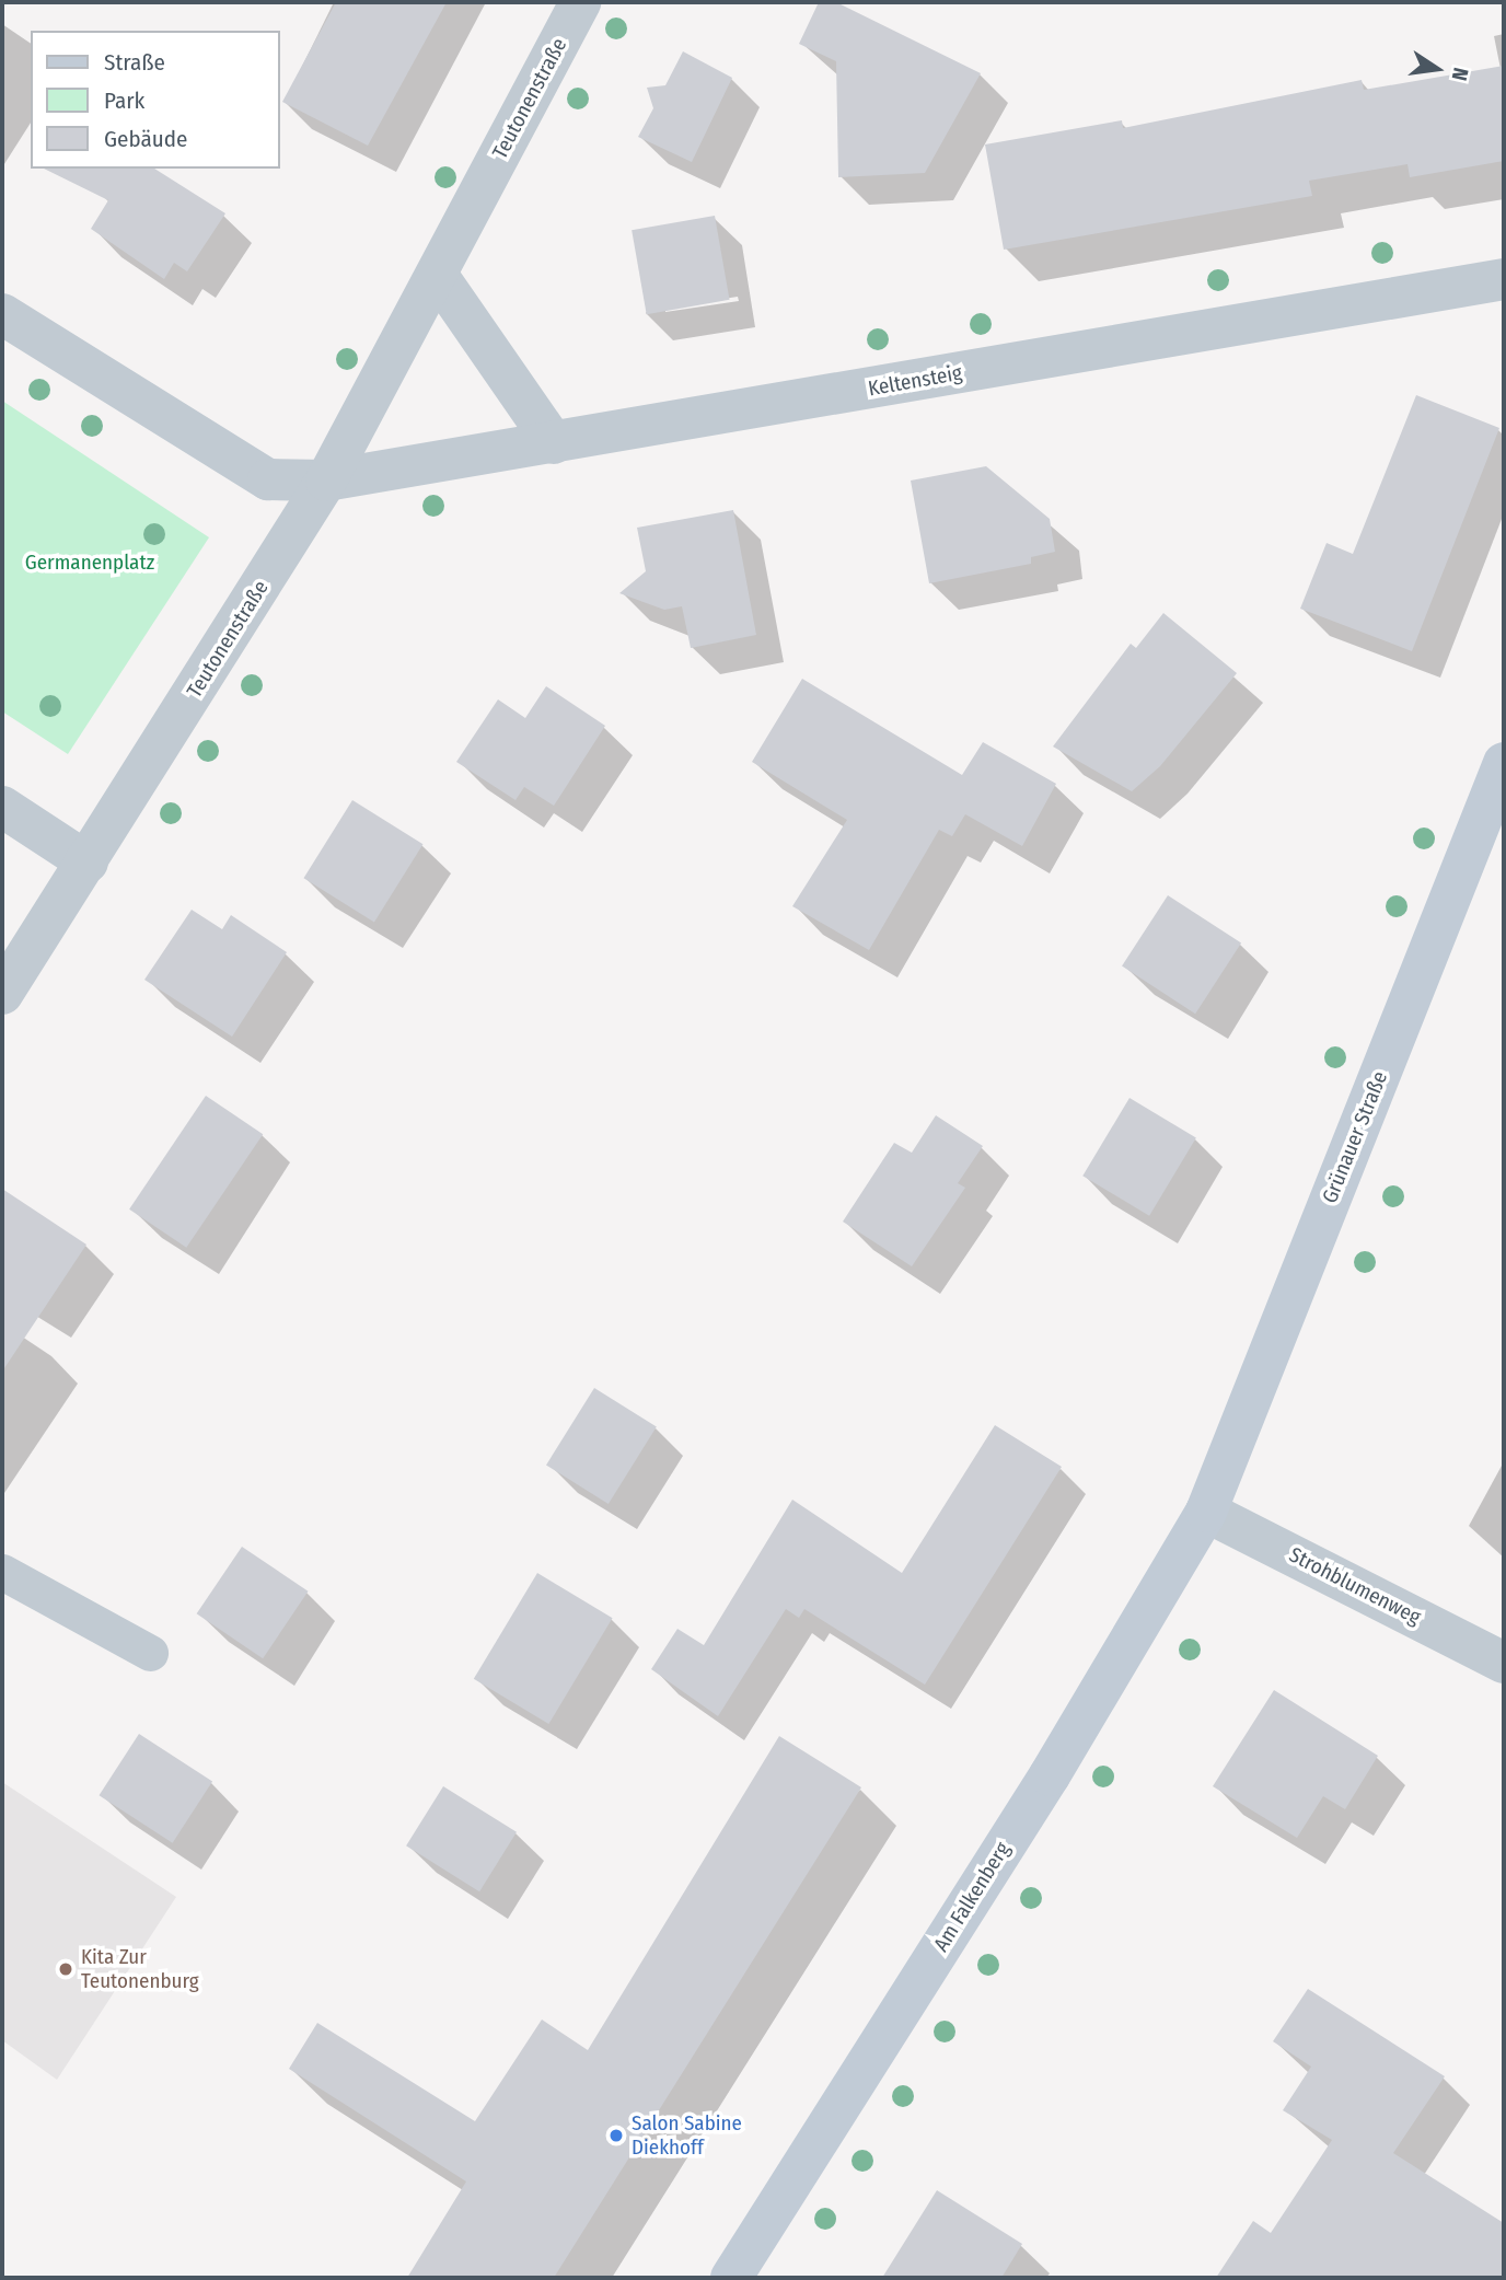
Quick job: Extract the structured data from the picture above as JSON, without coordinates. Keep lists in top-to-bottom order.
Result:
{
  "streets": {
    "street": [
      "Teutonenstraße",
      "Keltensteig",
      "Grünauer Straße",
      "Strohblumenweg",
      "Am Falkenberg"
    ]
  },
  "crossings": [
    ["Teutonenstraße", "Keltensteig"],
    ["Grünauer Straße", "Strohblumenweg"],
    ["Grünauer Straße", "Am Falkenberg"],
    ["Strohblumenweg", "Am Falkenberg"]
  ],
  "parks": ["Germanenplatz"],
  "places": ["Kita Zur Teutonenburg", "Salon Sabine Diekhoff"],
  "legend": ["Straße", "Park", "Gebäude"],
  "north": "right"
}
